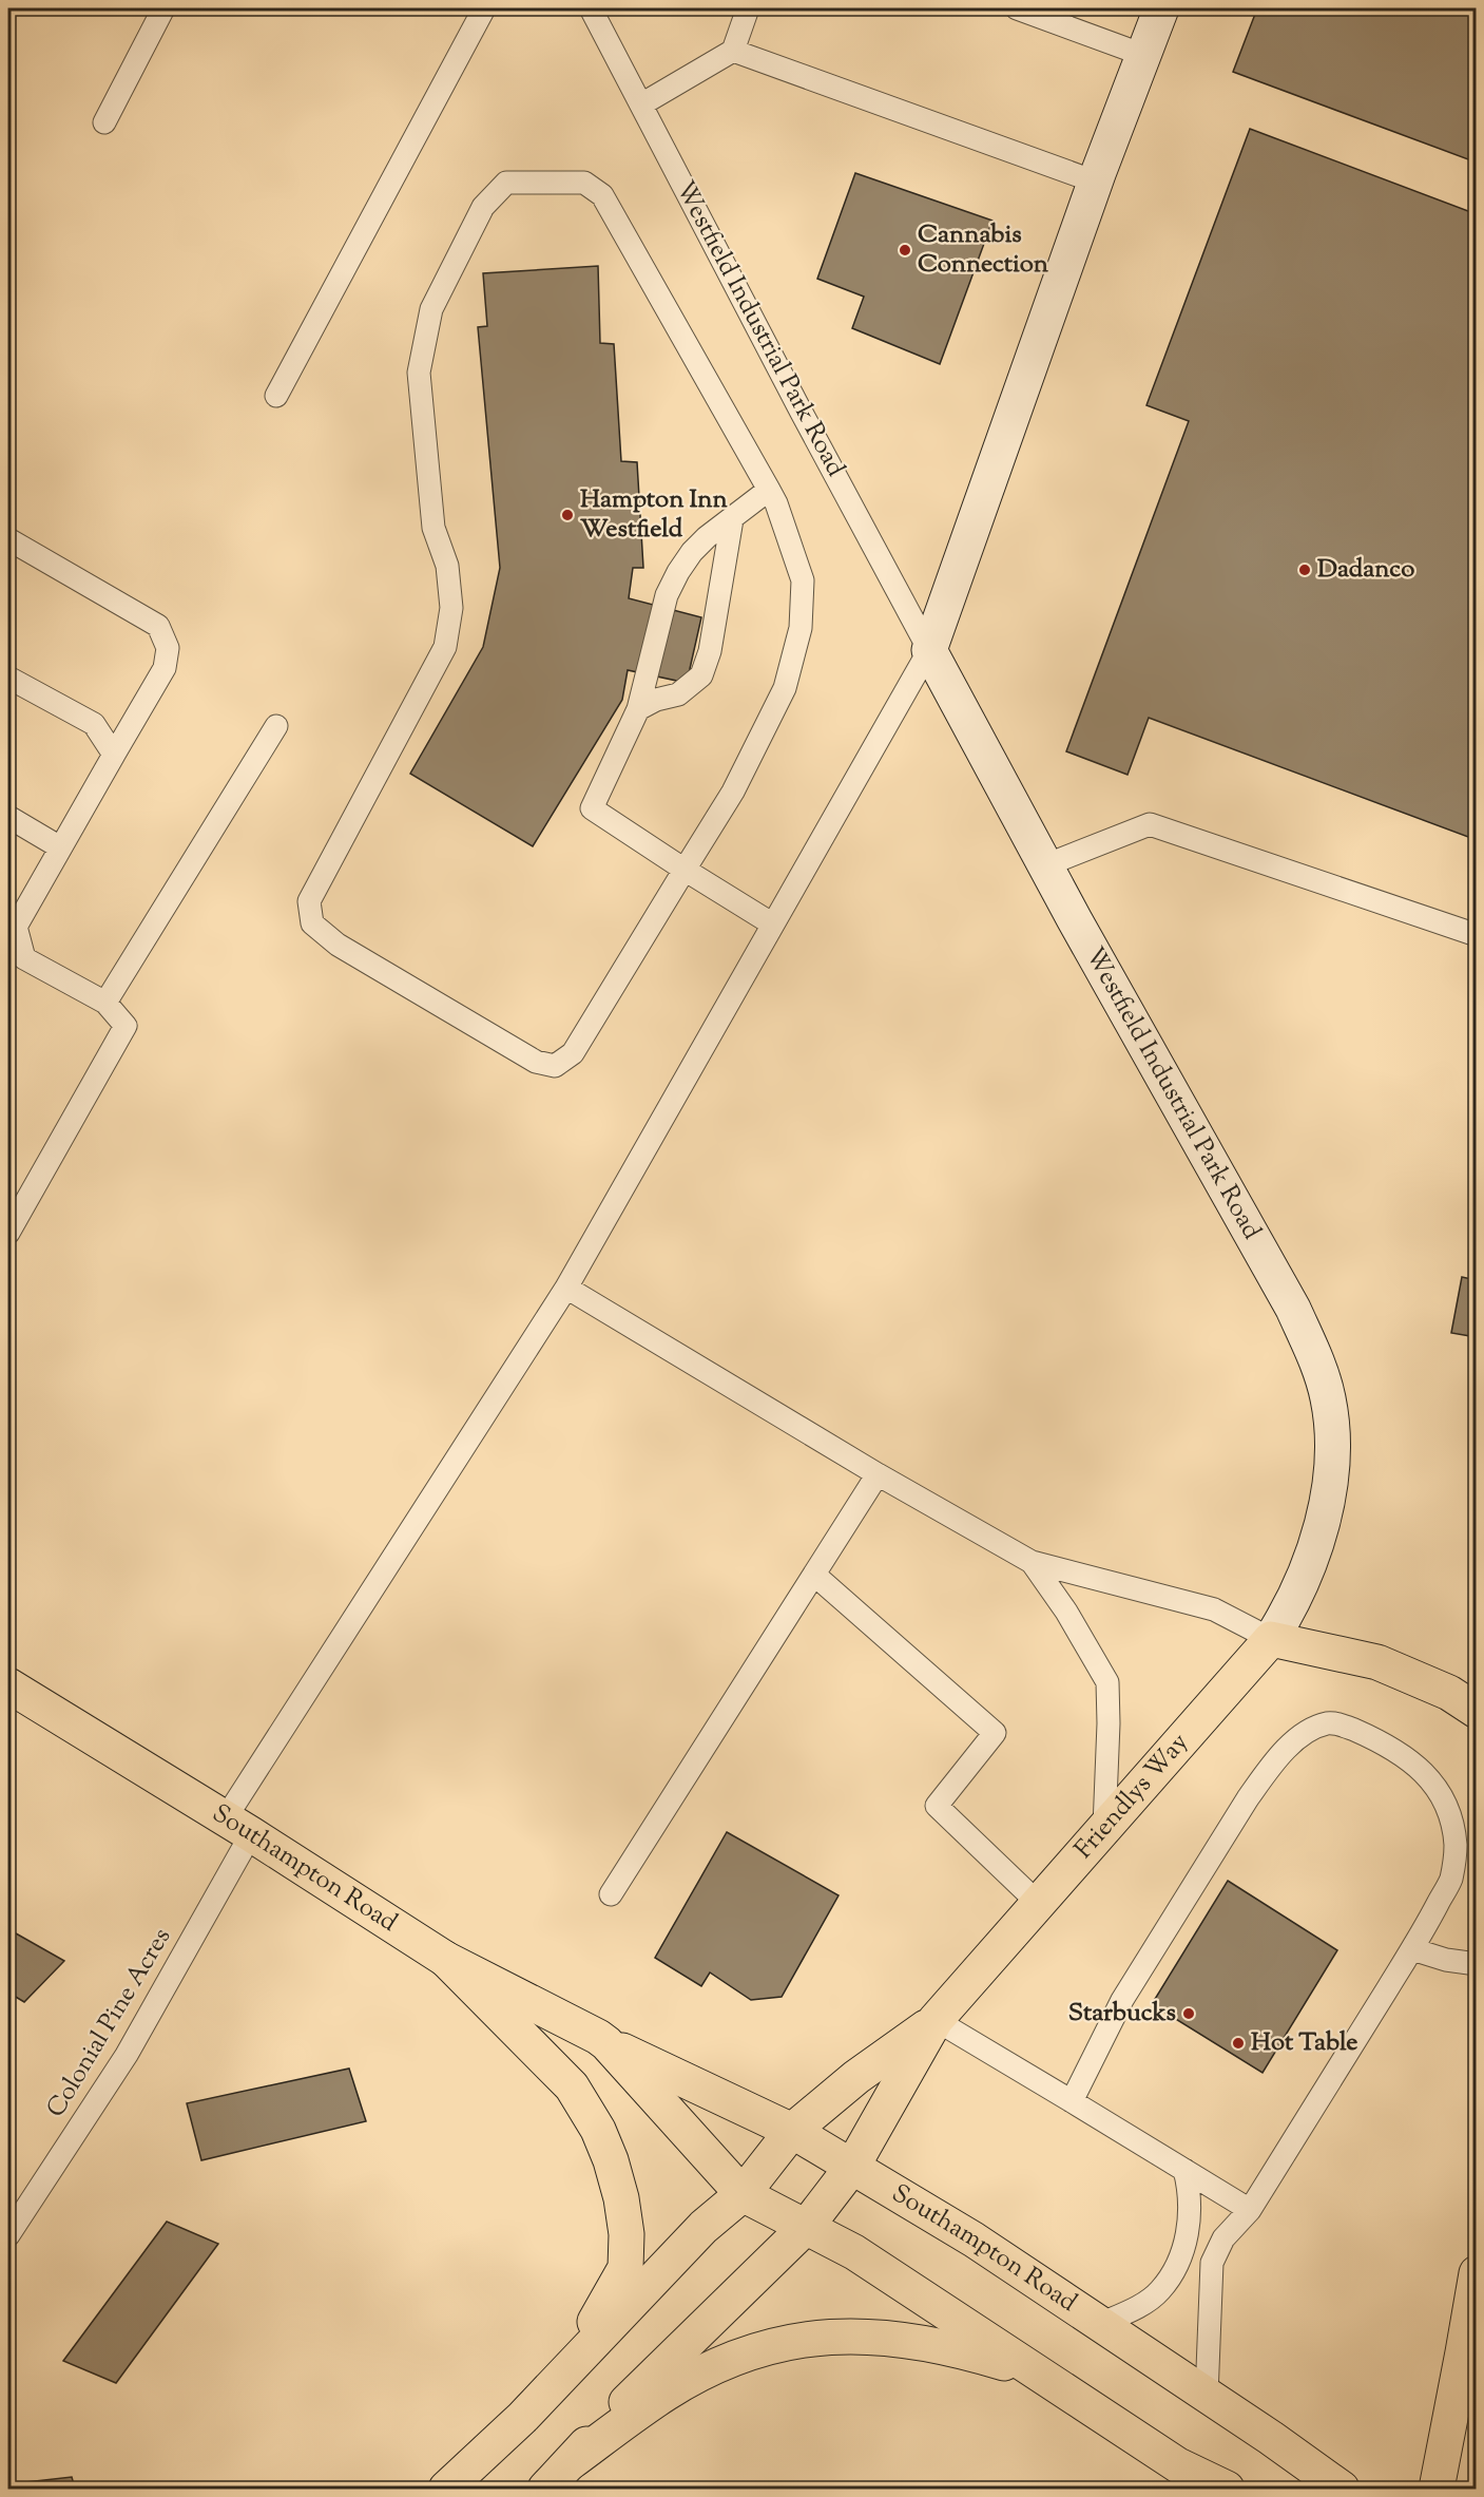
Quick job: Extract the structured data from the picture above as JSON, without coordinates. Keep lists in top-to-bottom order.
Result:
{
  "streets": {
    "main road": ["Friendlys Way", "Southampton Road"],
    "street": ["Westfield Industrial Park Road"],
    "lane": ["Colonial Pine Acres"]
  },
  "crossings": [
    ["Westfield Industrial Park Road", "Friendlys Way"],
    ["Westfield Industrial Park Road", "Colonial Pine Acres"],
    ["Friendlys Way", "Southampton Road"],
    ["Southampton Road", "Colonial Pine Acres"]
  ],
  "places": [
    "Cannabis Connection",
    "Hampton Inn Westfield",
    "Dadanco",
    "Starbucks",
    "Hot Table"
  ]
}
